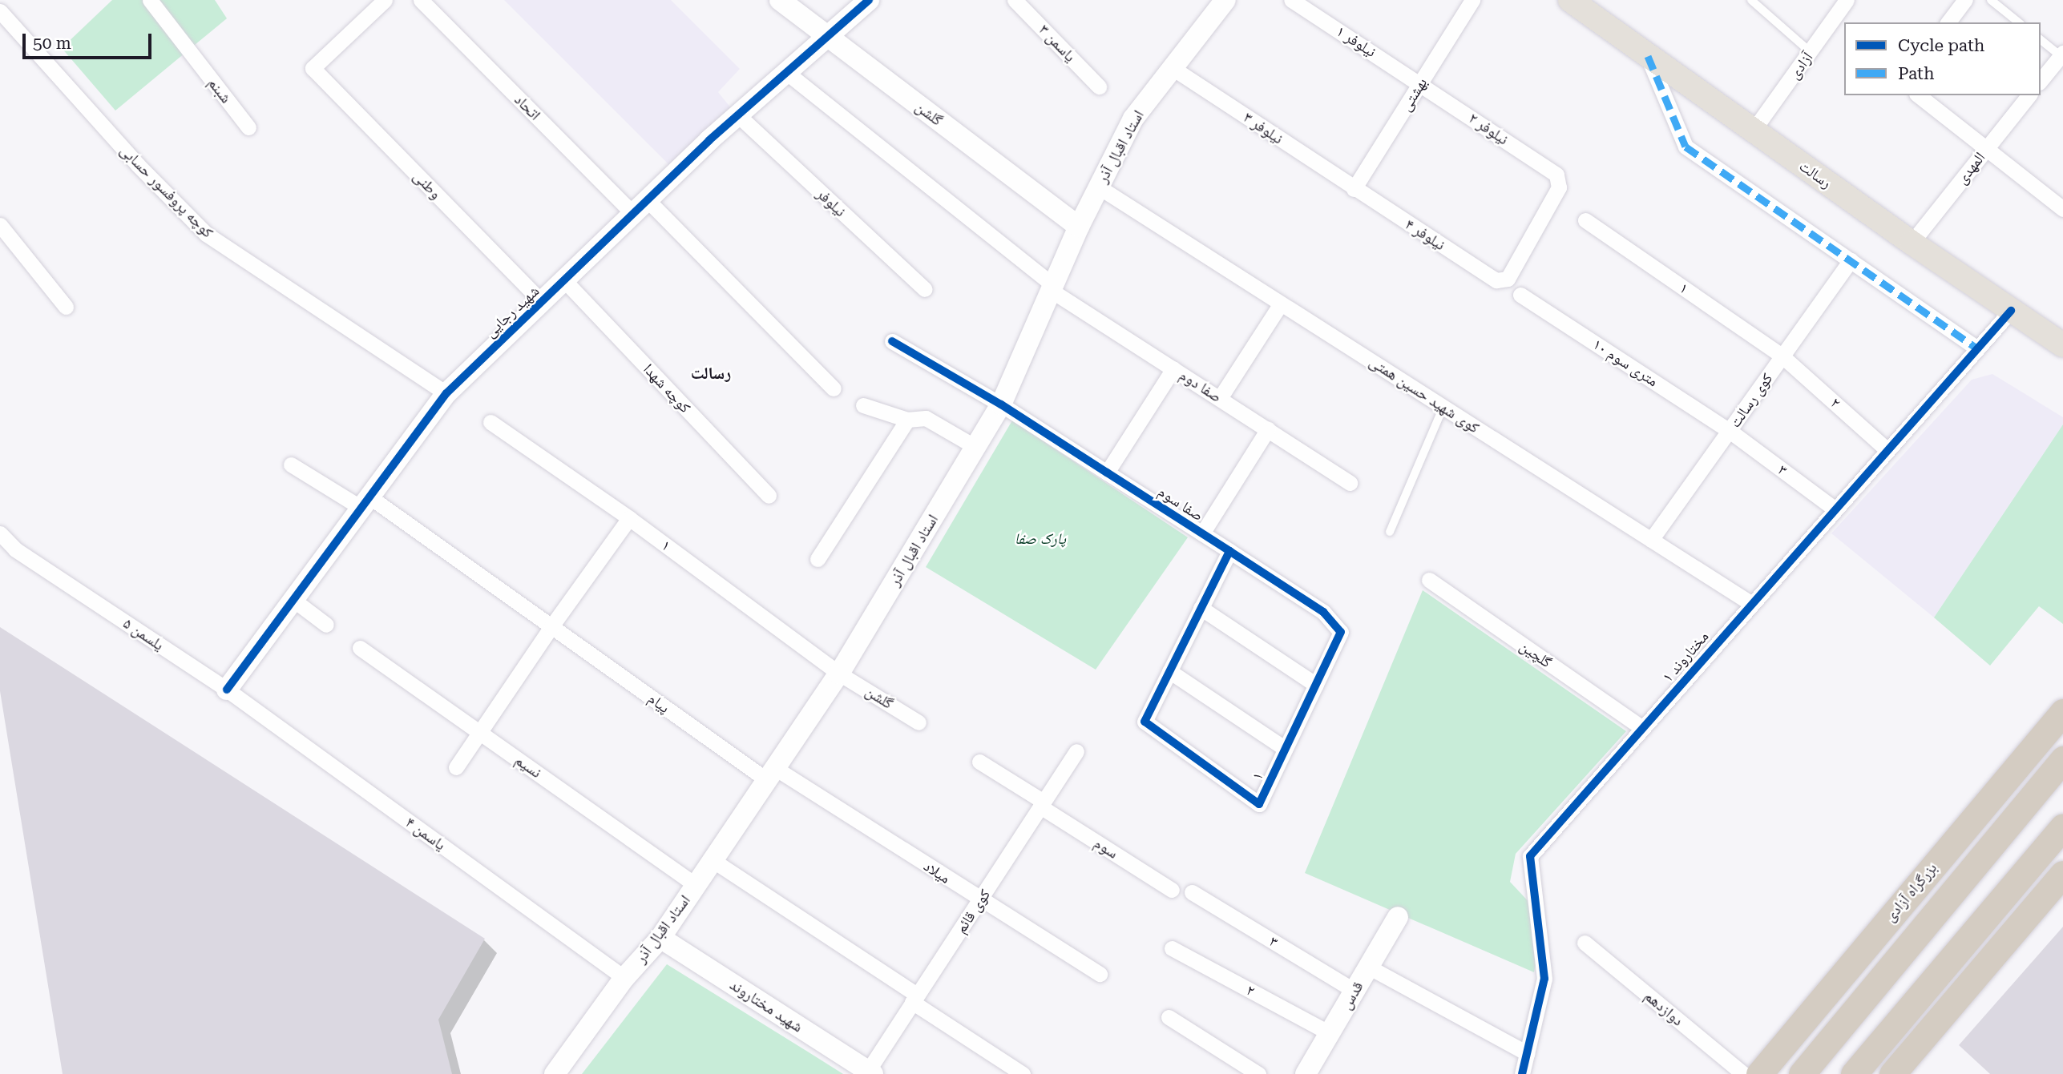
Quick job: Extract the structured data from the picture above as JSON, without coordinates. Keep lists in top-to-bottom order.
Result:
{
  "streets": {
    "highway": ["بزرگراه آزادی"],
    "main road": ["رسالت"],
    "street": [
      "نیلوفر ۱",
      "یاسمن ۳",
      "آزادی",
      "شبنم",
      "بهشتی",
      "اتحاد",
      "گلشن",
      "نیلوفر ۳",
      "نیلوفر ۲",
      "استاد اقبال آذر",
      "المهدی",
      "وطنی",
      "کوچه پروفسور حسابی",
      "نیلوفر",
      "نیلوفر ۴",
      "۱",
      "شهید رجایی",
      "۱۰ متری سوم",
      "صفا دوم",
      "کوچه شهدا",
      "کوی شهید حسین همتی",
      "کوی رسالت",
      "۲",
      "۳",
      "صفا سوم",
      "یلسمن ۵",
      "گلچین",
      "مختاروند ۱",
      "پیام",
      "نسیم",
      "یاسمن ۴",
      "سوم",
      "میلاد",
      "کوی قائم",
      "قدس",
      "شهید مختاروند",
      "دوازدهم"
    ]
  },
  "crossings": [
    ["نیلوفر ۱", "بهشتی"],
    ["نیلوفر ۱", "نیلوفر ۲"],
    ["آزادی", "رسالت"],
    ["بهشتی", "نیلوفر ۳"],
    ["بهشتی", "نیلوفر ۲"],
    ["بهشتی", "نیلوفر ۴"],
    ["اتحاد", "شهید رجایی"],
    ["گلشن", "استاد اقبال آذر"],
    ["گلشن", "۱"],
    ["گلشن", "شهید رجایی"],
    ["نیلوفر ۳", "استاد اقبال آذر"],
    ["نیلوفر ۳", "نیلوفر ۴"],
    ["نیلوفر ۲", "نیلوفر ۴"],
    ["استاد اقبال آذر", "۱"],
    ["استاد اقبال آذر", "صفا دوم"],
    ["استاد اقبال آذر", "کوی شهید حسین همتی"],
    ["استاد اقبال آذر", "صفا سوم"],
    ["استاد اقبال آذر", "پیام"],
    ["استاد اقبال آذر", "نسیم"],
    ["استاد اقبال آذر", "یاسمن ۴"],
    ["استاد اقبال آذر", "میلاد"],
    ["استاد اقبال آذر", "شهید مختاروند"],
    ["المهدی", "رسالت"],
    ["رسالت", "مختاروند ۱"],
    ["وطنی", "شهید رجایی"],
    ["کوچه پروفسور حسابی", "شهید رجایی"],
    ["نیلوفر", "شهید رجایی"],
    ["۱", "کوی رسالت"],
    ["۱", "۲"],
    ["۱", "صفا سوم"],
    ["شهید رجایی", "صفا دوم"],
    ["شهید رجایی", "کوچه شهدا"],
    ["شهید رجایی", "یلسمن ۵"],
    ["شهید رجایی", "پیام"],
    ["شهید رجایی", "یاسمن ۴"],
    ["۱۰ متری سوم", "کوی رسالت"],
    ["۱۰ متری سوم", "۳"],
    ["کوی شهید حسین همتی", "کوی رسالت"],
    ["کوی شهید حسین همتی", "مختاروند ۱"],
    ["کوی رسالت", "۲"],
    ["کوی رسالت", "۳"],
    ["۲", "مختاروند ۱"],
    ["۲", "قدس"],
    ["۳", "مختاروند ۱"],
    ["۳", "قدس"],
    ["یلسمن ۵", "یاسمن ۴"],
    ["گلچین", "مختاروند ۱"],
    ["پیام", "میلاد"],
    ["سوم", "کوی قائم"],
    ["میلاد", "کوی قائم"],
    ["کوی قائم", "شهید مختاروند"]
  ],
  "districts": ["رسالت"],
  "parks": ["پارک صفا"],
  "legend": ["Cycle path", "Path"],
  "scale_bar": "50 m"
}
